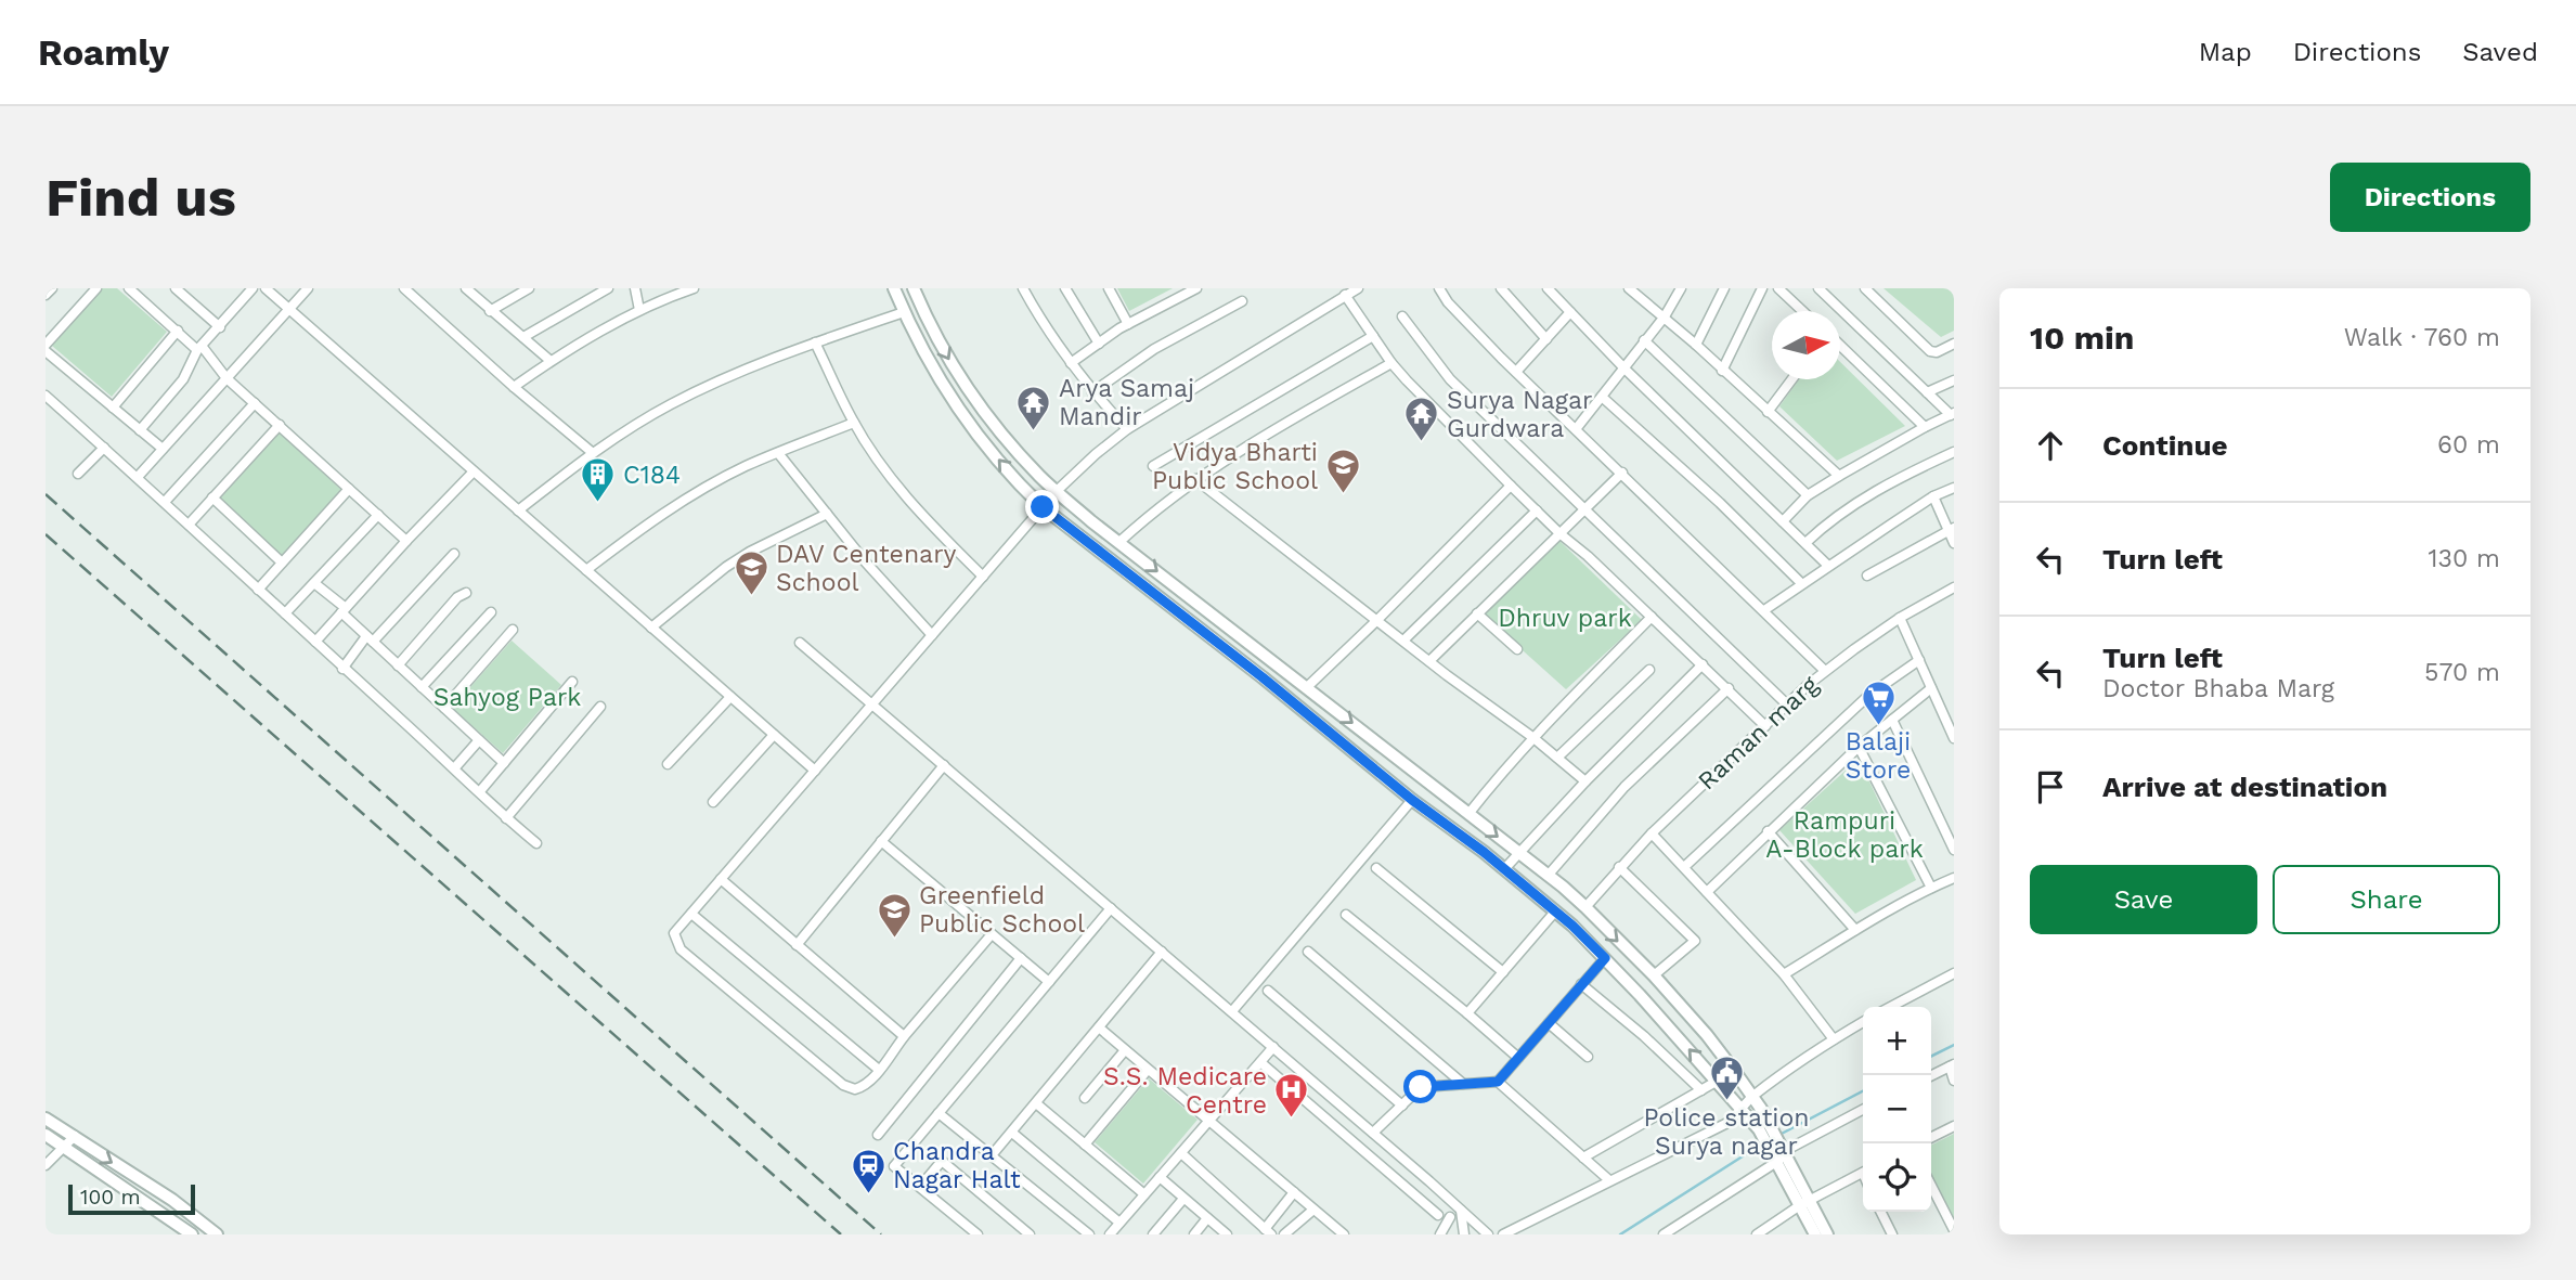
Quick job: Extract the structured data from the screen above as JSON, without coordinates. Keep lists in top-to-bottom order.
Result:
{
  "streets": {
    "street": ["Raman marg"]
  },
  "parks": ["Dhruv park", "Sahyog Park", "Rampuri A-Block park"],
  "places": {
    "temple": ["Arya Samaj Mandir", "Surya Nagar Gurdwara"],
    "school or university": ["Vidya Bharti Public School", "DAV Centenary School", "Greenfield Public School"],
    "building": ["C184"],
    "supermarket": ["Balaji Store"],
    "public building": ["Police station Surya nagar"],
    "hospital": ["S.S. Medicare Centre"],
    "station": ["Chandra Nagar Halt"]
  },
  "scale_bar": "100 m",
  "north": "right",
  "page": {
    "header": "Roamly",
    "nav": ["Map", "Directions", "Saved"],
    "buttons": [
      "Directions",
      ["Save", "Share"]
    ],
    "title": "Find us",
    "heading": ["10 min", "Walk · 760 m"],
    "list": [
      ["Continue", "60 m"],
      ["Turn left", "130 m"],
      ["Turn left", "Doctor Bhaba Marg", "570 m"],
      "Arrive at destination"
    ],
    "map_buttons": ["+", "−"],
    "scale": "100 m"
  }
}
